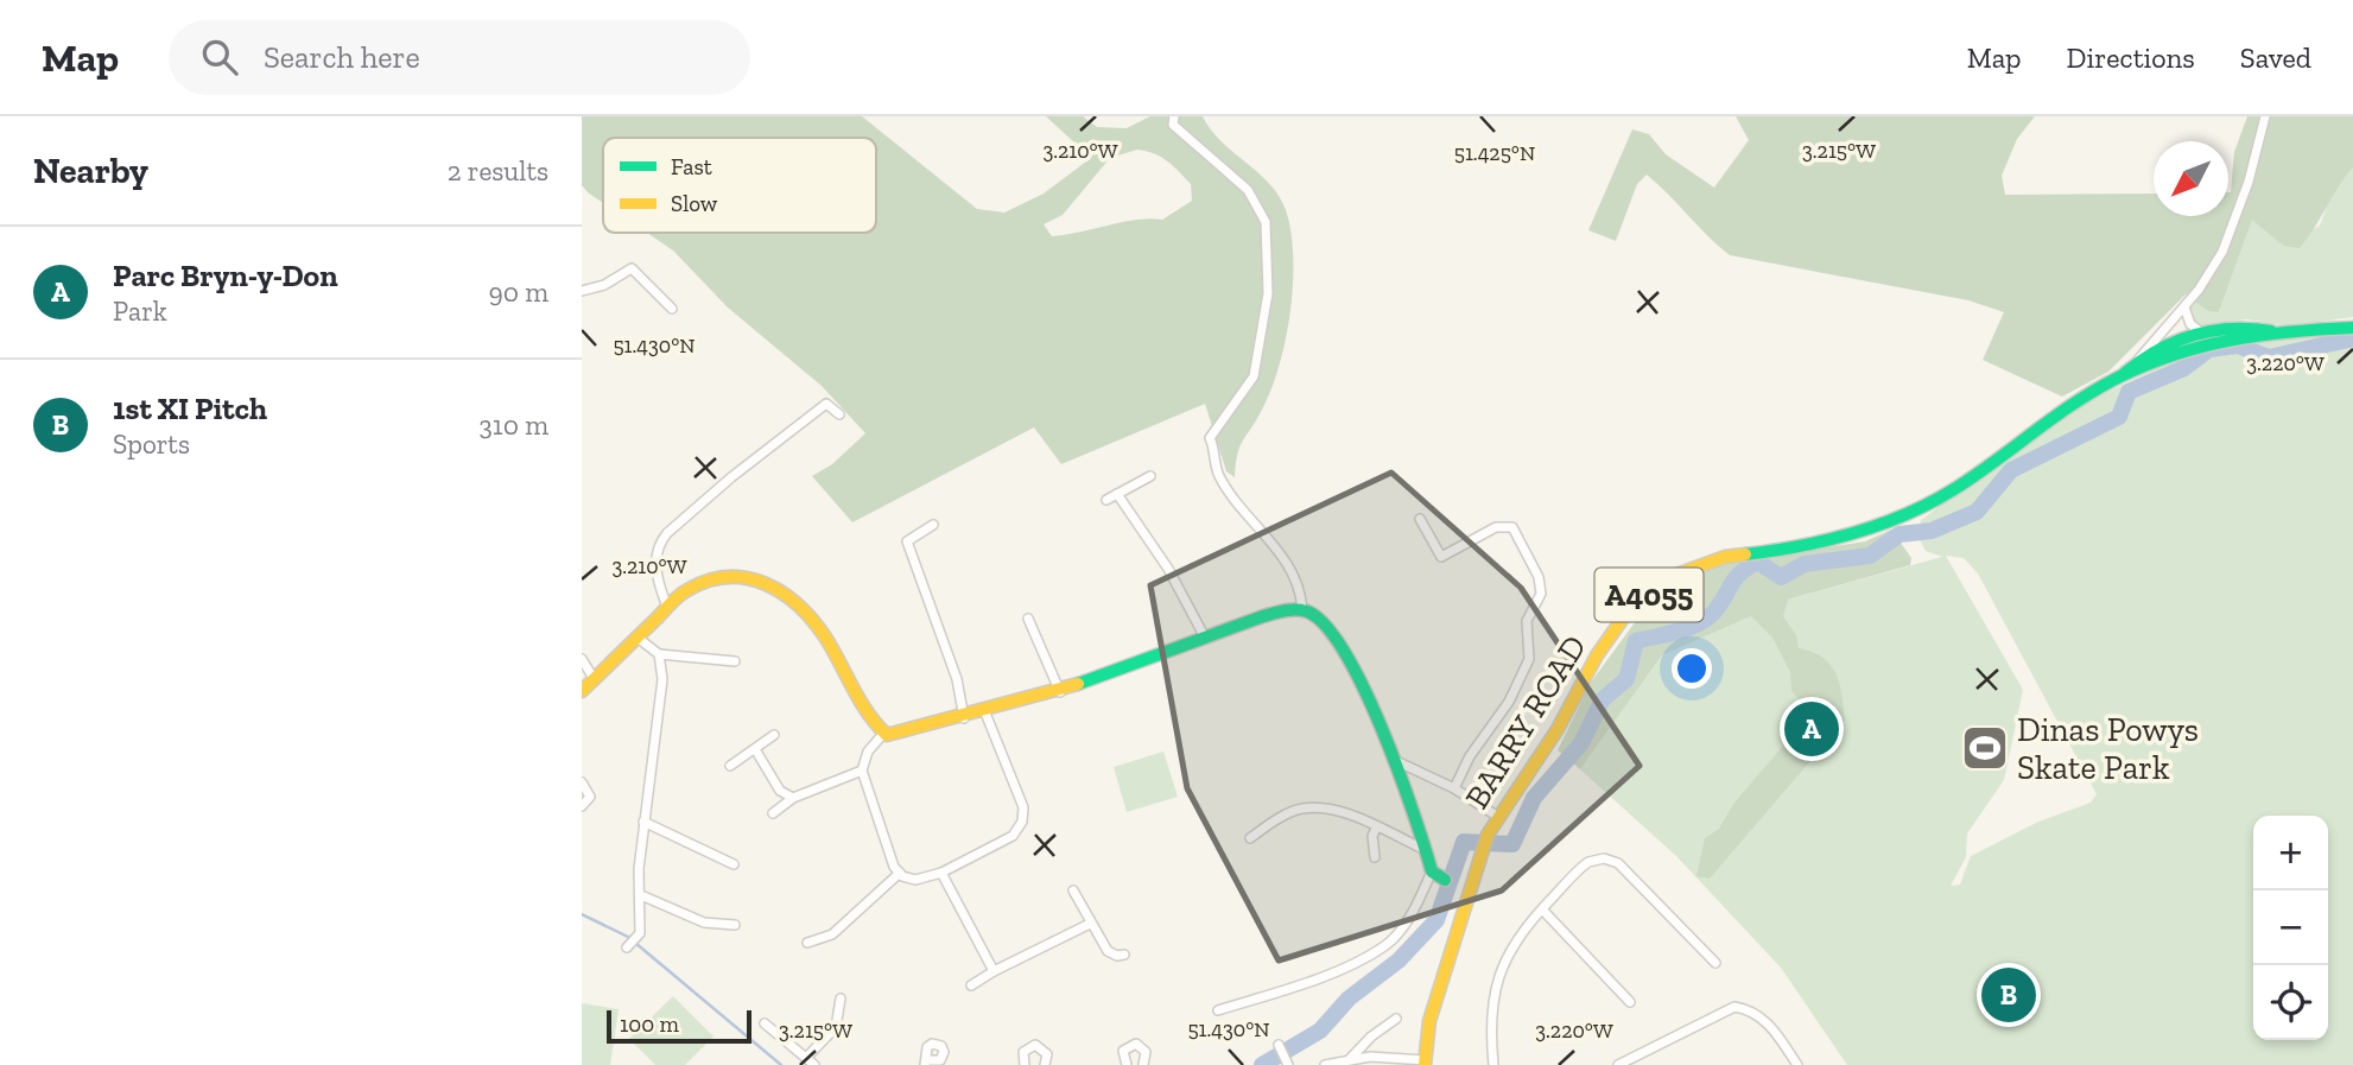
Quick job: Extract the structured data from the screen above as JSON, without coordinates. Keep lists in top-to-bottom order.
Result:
{
  "streets": {
    "main road": ["A4055", "BARRY ROAD"]
  },
  "places": {
    "sports": ["Dinas Powys Skate Park"]
  },
  "legend": ["Fast", "Slow"],
  "scale_bar": "100 m",
  "north": "bottom left",
  "page": {
    "header": "Map",
    "search": "Search here",
    "nav": ["Map", "Directions", "Saved"],
    "heading": ["Nearby", "2 results"],
    "list": [
      {
        "mark": "A",
        "name": "Parc Bryn-y-Don",
        "note": "Park",
        "value": "90 m"
      },
      {
        "mark": "B",
        "name": "1st XI Pitch",
        "note": "Sports",
        "value": "310 m"
      }
    ],
    "pins": ["A", "B"],
    "map_buttons": ["+", "−"],
    "scale": "100 m"
  },
  "coordinates": [
    "3.210°W",
    "3.215°W",
    "51.425°N",
    "51.430°N",
    "3.220°W"
  ]
}
